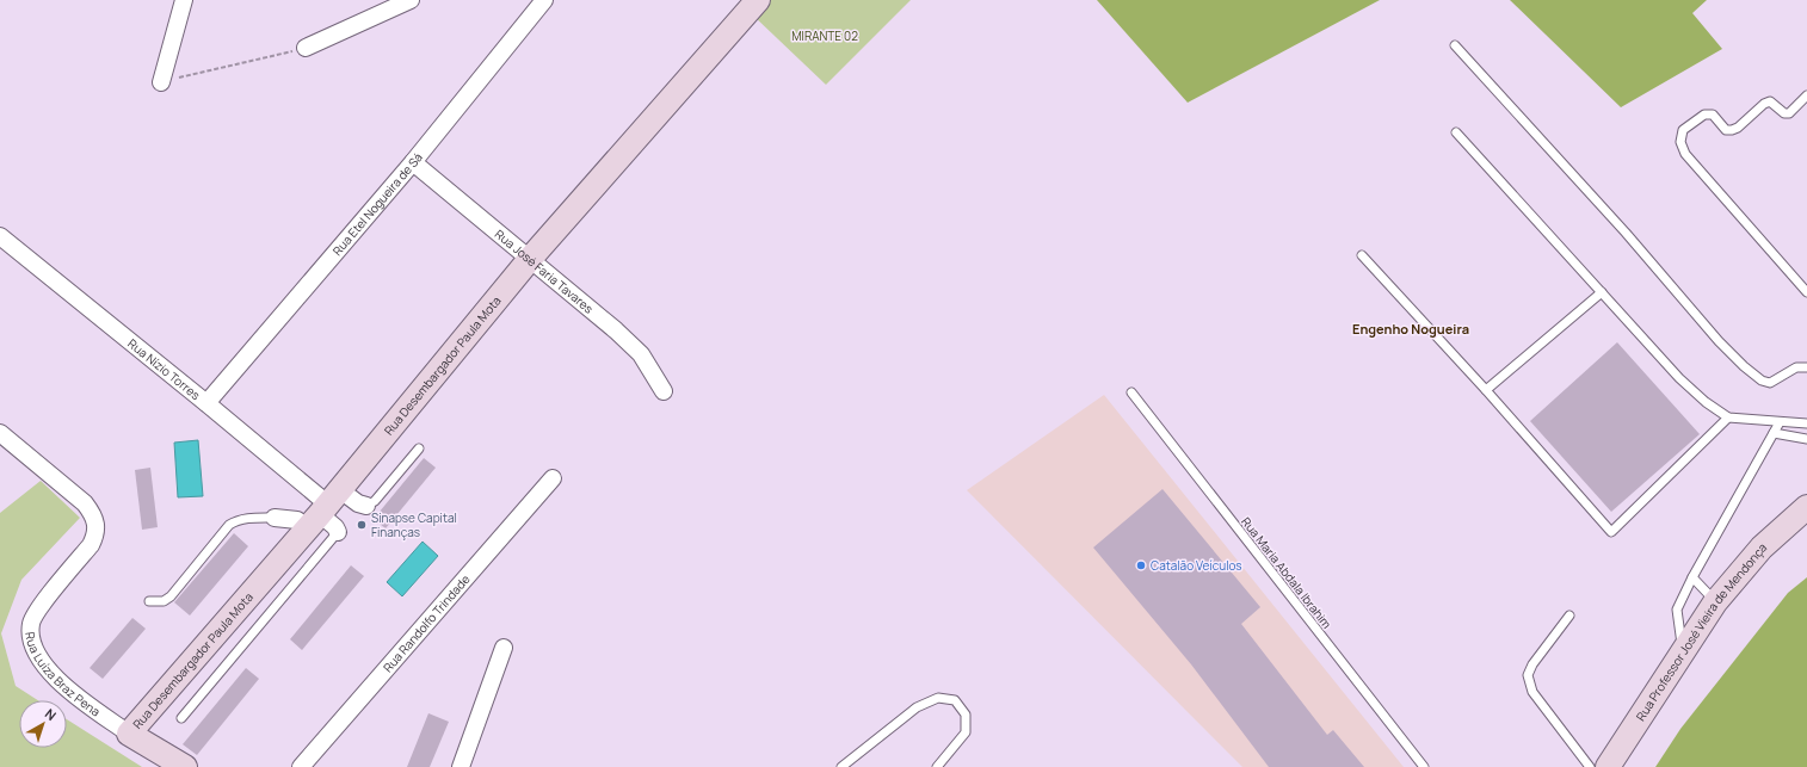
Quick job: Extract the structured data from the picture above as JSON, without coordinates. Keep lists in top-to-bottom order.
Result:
{
  "streets": {
    "street": [
      "Rua Etel Nogueira de Sá",
      "Rua José Faria Tavares",
      "Rua Desembargador Paula Mota",
      "Rua Nízio Torres",
      "Rua Randolfo Trindade",
      "Rua Professor José Vieira de Mendonça",
      "Rua Luíza Braz Pena"
    ],
    "lane": ["Rua Maria Abdala Ibrahim"]
  },
  "crossings": [
    ["Rua Etel Nogueira de Sá", "Rua José Faria Tavares"],
    ["Rua Etel Nogueira de Sá", "Rua Nízio Torres"],
    ["Rua José Faria Tavares", "Rua Desembargador Paula Mota"],
    ["Rua Desembargador Paula Mota", "Rua Nízio Torres"],
    ["Rua Desembargador Paula Mota", "Rua Luíza Braz Pena"]
  ],
  "districts": ["Engenho Nogueira"],
  "parks": ["MIRANTE 02"],
  "places": ["Sinapse Capital Finanças", "Catalão Veículos"],
  "north": "top right"
}
